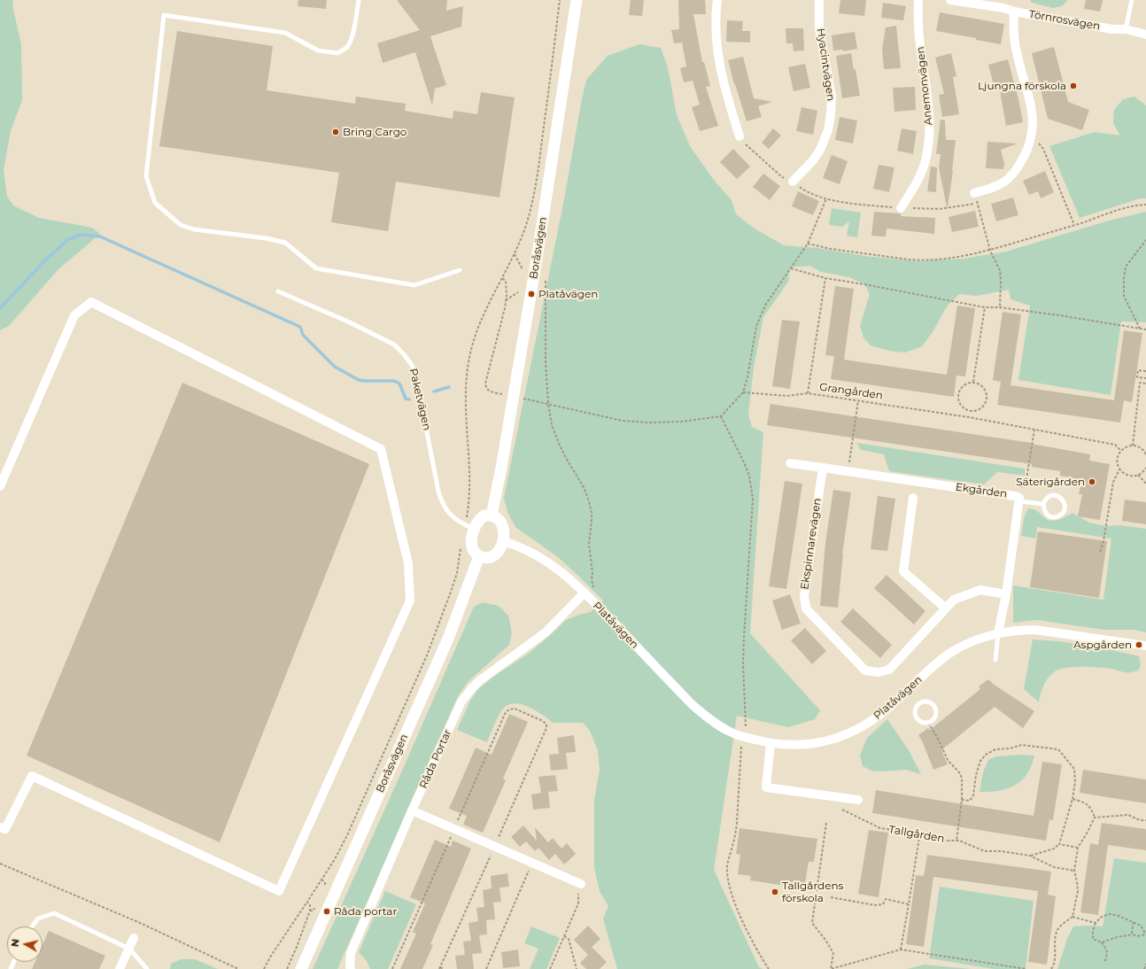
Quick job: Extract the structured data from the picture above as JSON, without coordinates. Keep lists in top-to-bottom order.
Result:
{
  "streets": {
    "street": [
      "Törnrosvägen",
      "Hyacintvägen",
      "Anemonvägen",
      "Boråsvägen",
      "Ekgården",
      "Ekspinnarevägen",
      "Platåvägen",
      "Råda Portar"
    ],
    "lane": ["Paketvägen"],
    "path": ["Grangården", "Tallgården"]
  },
  "crossings": [
    ["Boråsvägen", "Paketvägen"],
    ["Boråsvägen", "Platåvägen"],
    ["Paketvägen", "Platåvägen"],
    ["Ekgården", "Ekspinnarevägen"],
    ["Ekgården", "Platåvägen"],
    ["Platåvägen", "Råda Portar"]
  ],
  "places": [
    "Ljungna förskola",
    "Bring Cargo",
    "Platåvägen",
    "Säterigården",
    "Aspgården",
    "Tallgårdens förskola",
    "Råda portar"
  ],
  "north": "left"
}
